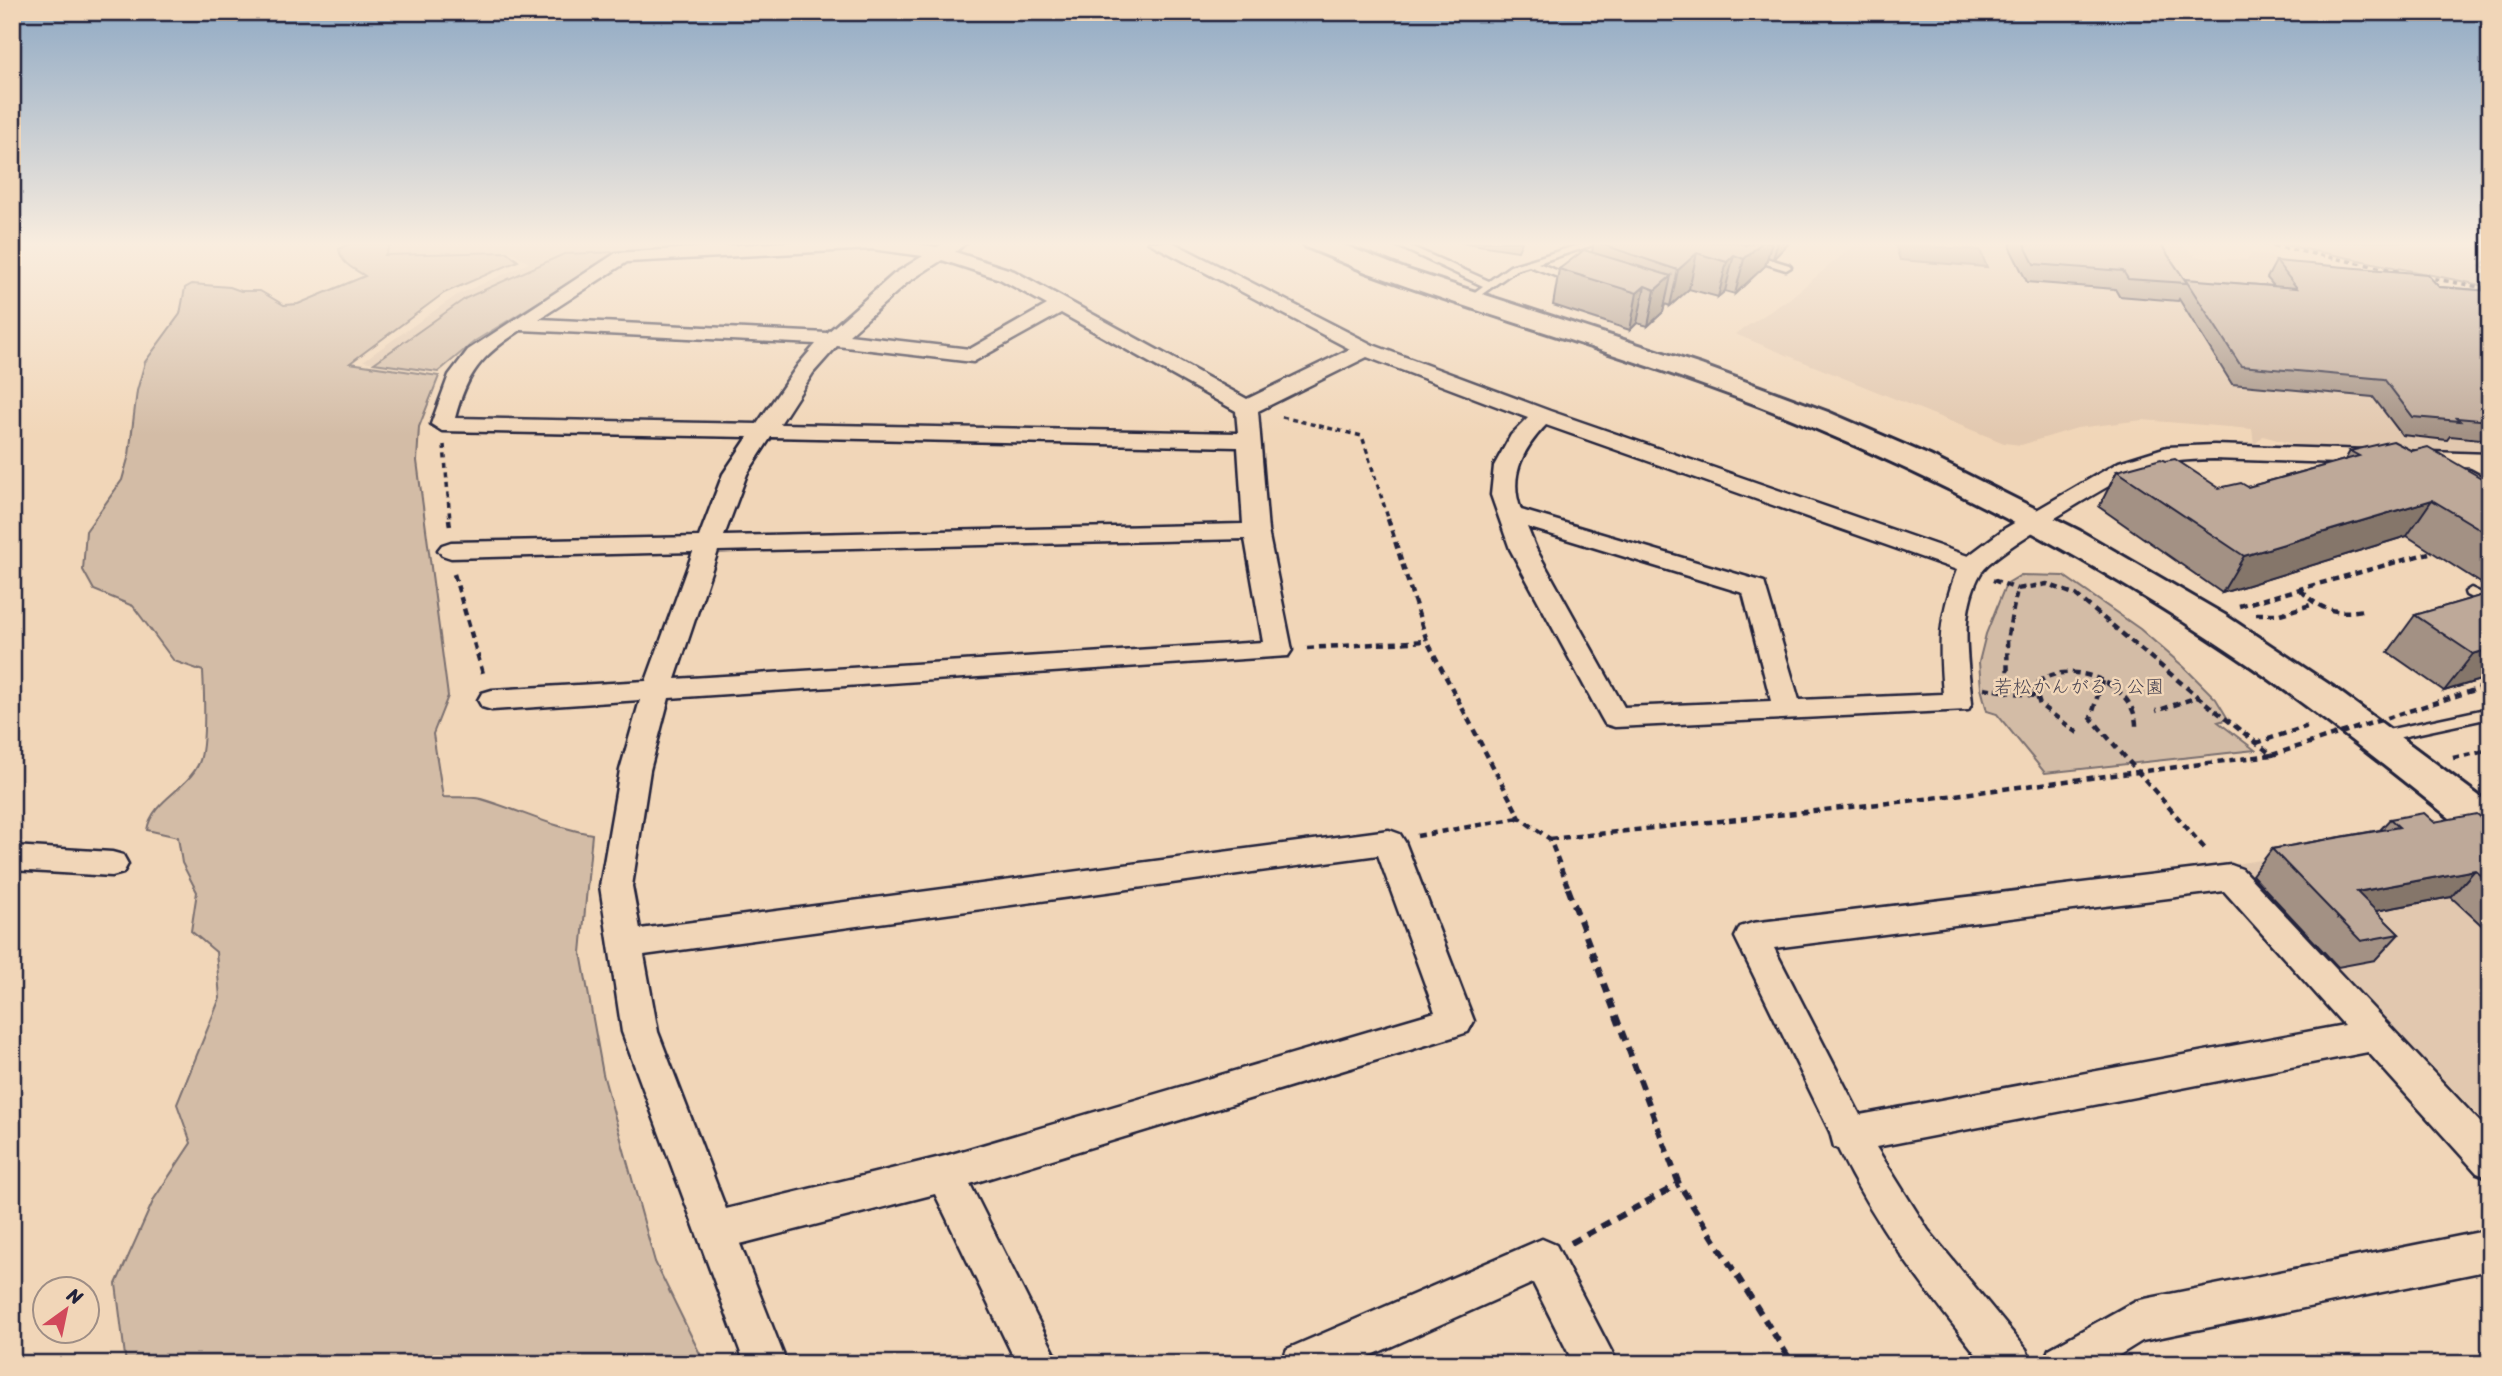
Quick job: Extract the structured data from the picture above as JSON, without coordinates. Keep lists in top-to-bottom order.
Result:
{
  "parks": ["若松かんがるう公園"],
  "north": "top right"
}
